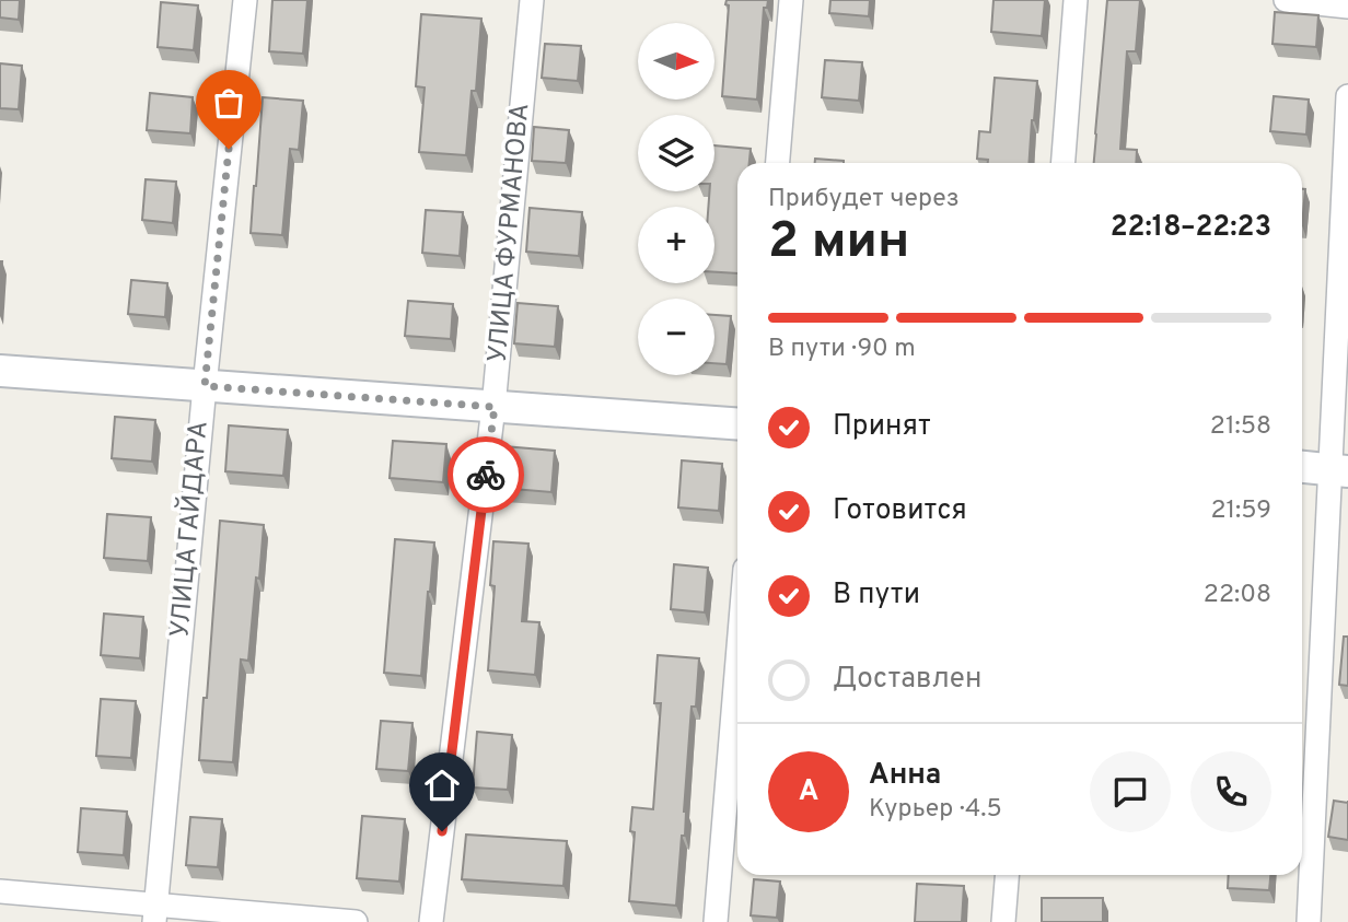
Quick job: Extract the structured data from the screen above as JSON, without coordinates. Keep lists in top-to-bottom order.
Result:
{
  "streets": {
    "street": ["УЛИЦА ФУРМАНОВА", "УЛИЦА ГАЙДАРА"]
  },
  "north": "right",
  "page": {
    "map_buttons": ["+", "−"],
    "heading": ["2 мин", "Прибудет через", "22:18–22:23"],
    "panel": ["Анна", "Курьер · 4.5"],
    "bar": "В пути · 90 m",
    "list": [
      ["Принят", "21:58"],
      ["Готовится", "21:59"],
      ["В пути", "22:08"],
      "Доставлен"
    ],
    "round": "А"
  }
}
